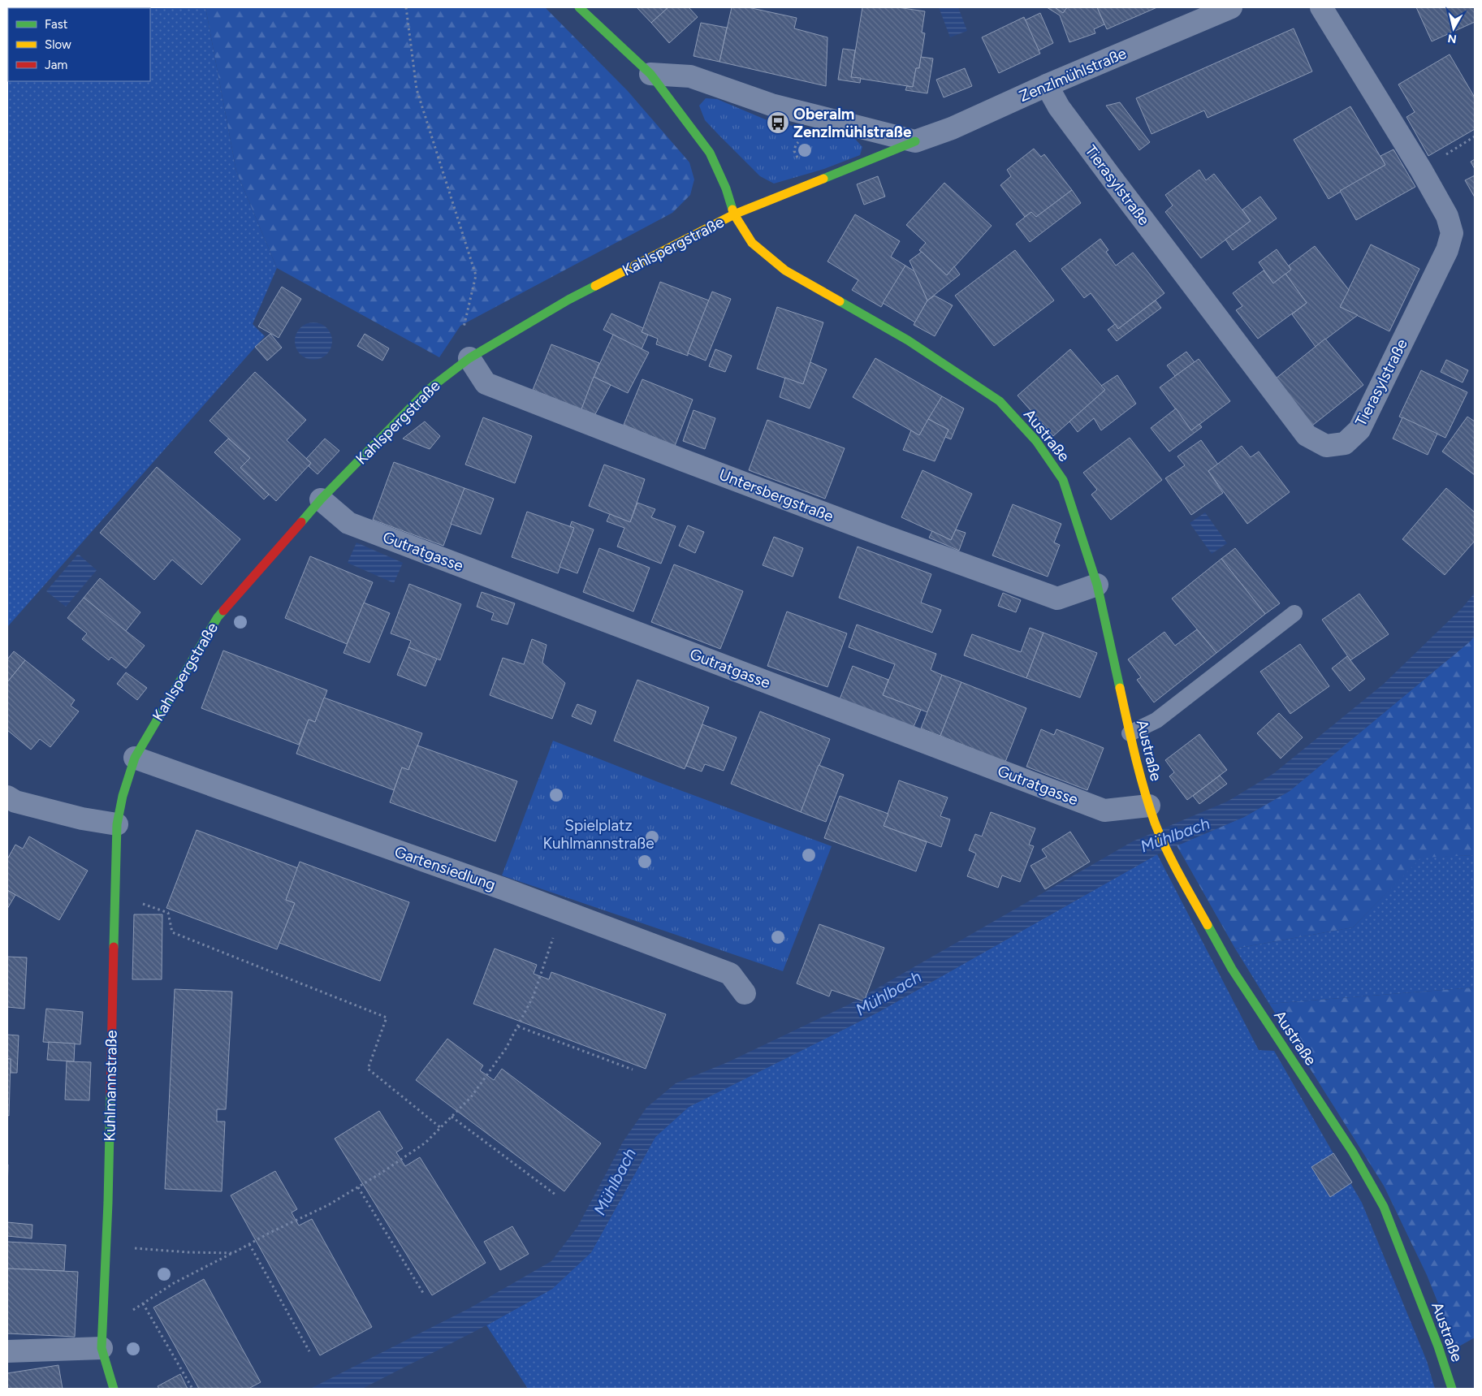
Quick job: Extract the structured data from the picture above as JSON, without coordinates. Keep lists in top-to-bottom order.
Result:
{
  "streets": {
    "street": [
      "Zenzlmühlstraße",
      "Tierasylstraße",
      "Kahlspergstraße",
      "Austraße",
      "Untersbergstraße",
      "Gutratgasse",
      "Gartensiedlung",
      "Kuhlmannstraße"
    ]
  },
  "crossings": [
    ["Zenzlmühlstraße", "Tierasylstraße"],
    ["Zenzlmühlstraße", "Kahlspergstraße"],
    ["Zenzlmühlstraße", "Austraße"],
    ["Kahlspergstraße", "Austraße"],
    ["Kahlspergstraße", "Untersbergstraße"],
    ["Kahlspergstraße", "Gutratgasse"],
    ["Kahlspergstraße", "Gartensiedlung"],
    ["Kahlspergstraße", "Kuhlmannstraße"],
    ["Austraße", "Untersbergstraße"],
    ["Austraße", "Gutratgasse"]
  ],
  "water": ["Mühlbach"],
  "parks": ["Spielplatz Kuhlmannstraße"],
  "places": {
    "bus stop": ["Oberalm Zenzlmühlstraße"]
  },
  "legend": ["Fast", "Slow", "Jam"],
  "north": "bottom"
}
